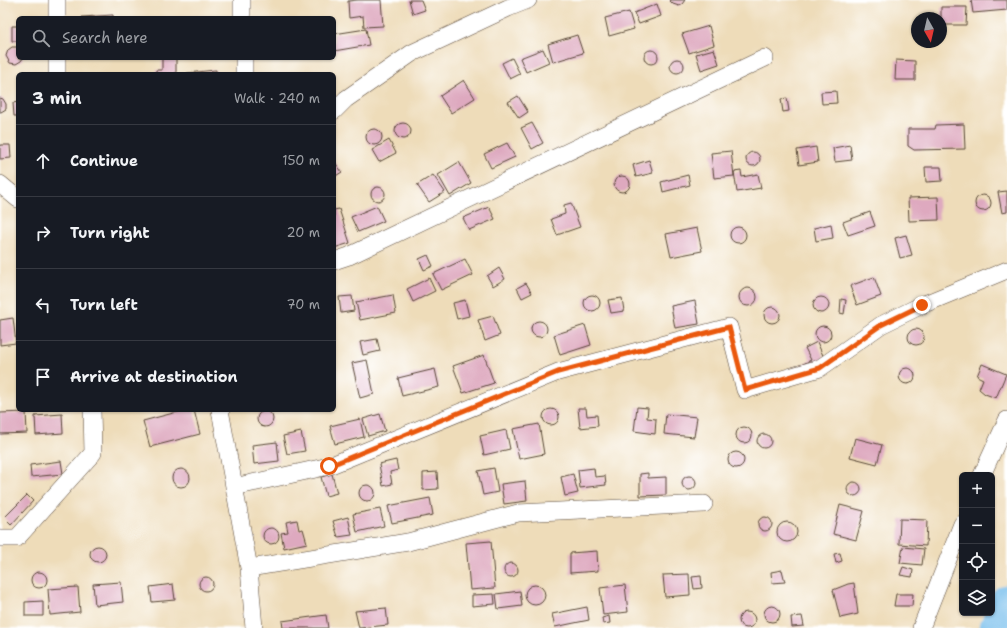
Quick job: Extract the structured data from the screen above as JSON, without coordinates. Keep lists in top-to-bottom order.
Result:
{
  "north": "bottom",
  "page": {
    "search": "Search here",
    "heading": ["3 min", "Walk · 240 m"],
    "list": [
      ["Continue", "150 m"],
      ["Turn right", "20 m"],
      ["Turn left", "70 m"],
      "Arrive at destination"
    ],
    "map_buttons": ["+", "−"]
  }
}
